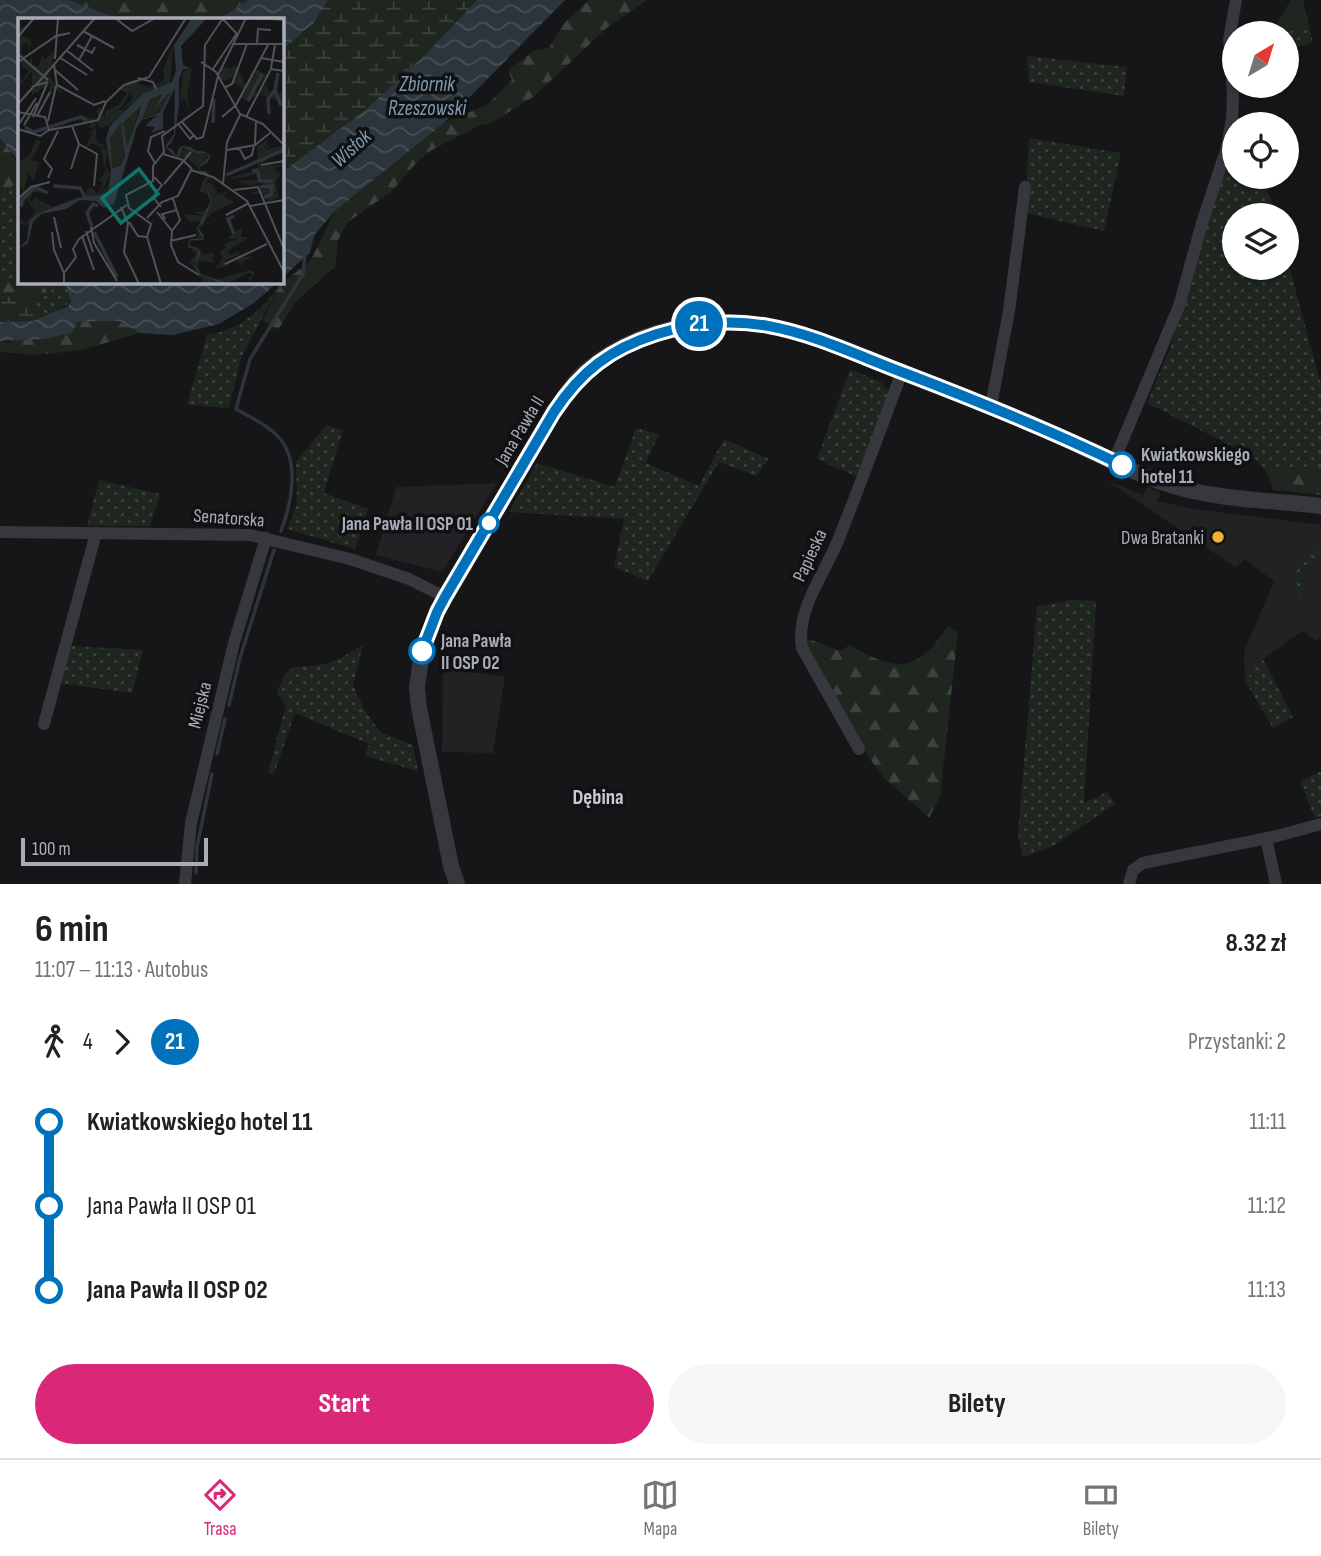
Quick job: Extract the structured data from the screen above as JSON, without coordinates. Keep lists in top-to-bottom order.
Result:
{
  "streets": {
    "street": [
      "Jana Pawła II",
      "Senatorska",
      "Papieska",
      "Miejska"
    ]
  },
  "crossings": [
    ["Jana Pawła II", "Senatorska"],
    ["Jana Pawła II", "Papieska"],
    ["Senatorska", "Miejska"]
  ],
  "districts": ["Dębina"],
  "water": ["Zbiornik Rzeszowski", "Wisłok"],
  "places": [
    "Kwiatkowskiego hotel 11",
    "Jana Pawła II OSP 01",
    "Dwa Bratanki",
    "Jana Pawła II OSP 02"
  ],
  "lines": ["bus line 21"],
  "scale_bar": "100 m",
  "north": "top right",
  "page": {
    "on_map": "21",
    "scale": "100 m",
    "heading": ["6 min", "11:07 – 11:13 · Autobus", "8.32 zł"],
    "legs": ["4", "21", "Przystanki: 2"],
    "list": [
      {
        "name": "Kwiatkowskiego hotel 11",
        "value": "11:11"
      },
      {
        "name": "Jana Pawła II OSP 01",
        "value": "11:12"
      },
      {
        "name": "Jana Pawła II OSP 02",
        "value": "11:13"
      }
    ],
    "buttons": ["Start", "Bilety"],
    "tabs": ["Trasa", "Mapa", "Bilety"]
  }
}
